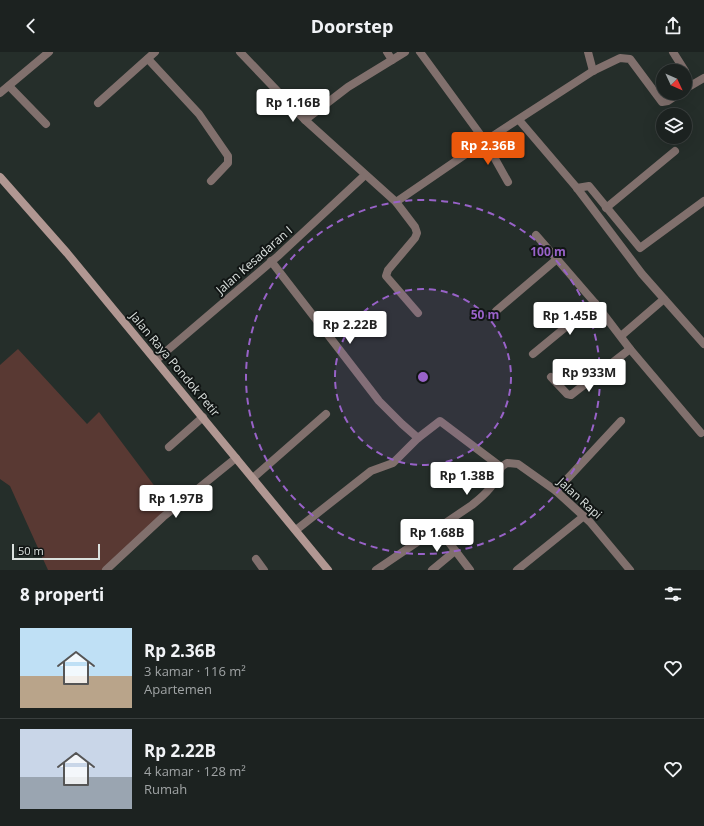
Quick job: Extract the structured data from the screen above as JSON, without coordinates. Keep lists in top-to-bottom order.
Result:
{
  "streets": {
    "main road": ["Jalan Raya Pondok Petir"],
    "street": ["Jalan Kesadaran I", "Jalan Rapi"]
  },
  "crossings": [
    ["Jalan Kesadaran I", "Jalan Raya Pondok Petir"]
  ],
  "scale_bar": "50 m",
  "north": "bottom right",
  "page": {
    "header": "Doorstep",
    "price": [
      "Rp 1.16B",
      "Rp 2.36B",
      "Rp 1.45B",
      "Rp 2.22B",
      "Rp 933M",
      "Rp 1.38B",
      "Rp 1.97B",
      "Rp 1.68B"
    ],
    "scale": "50 m",
    "heading": "8 properti",
    "list": [
      {
        "name": "Rp 2.36B",
        "note": "3 kamar · 116 m² · Apartemen"
      },
      {
        "name": "Rp 2.22B",
        "note": "4 kamar · 128 m² · Rumah"
      }
    ]
  },
  "rings": ["100 m", "50 m"]
}
